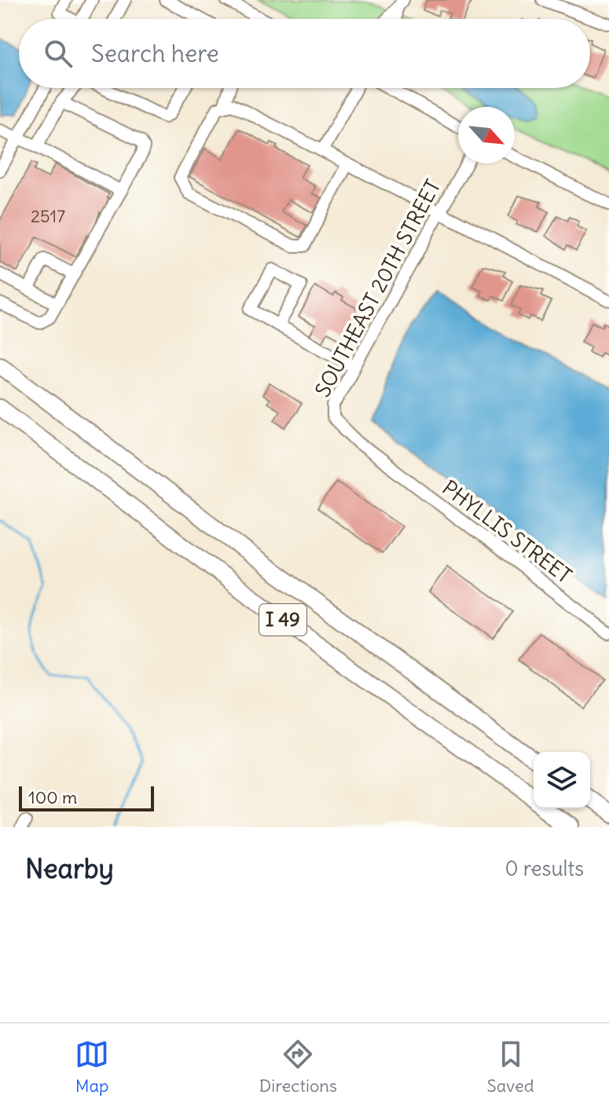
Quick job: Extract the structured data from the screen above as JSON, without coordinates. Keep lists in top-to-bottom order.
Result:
{
  "streets": {
    "highway": ["I 49"],
    "street": ["SOUTHEAST 20TH STREET", "PHYLLIS STREET"]
  },
  "crossings": [
    ["SOUTHEAST 20TH STREET", "PHYLLIS STREET"]
  ],
  "house_numbers": ["2517"],
  "scale_bar": "100 m",
  "north": "bottom right",
  "page": {
    "search": "Search here",
    "scale": "100 m",
    "heading": ["Nearby", "0 results"],
    "nav": ["Map", "Directions", "Saved"]
  }
}
